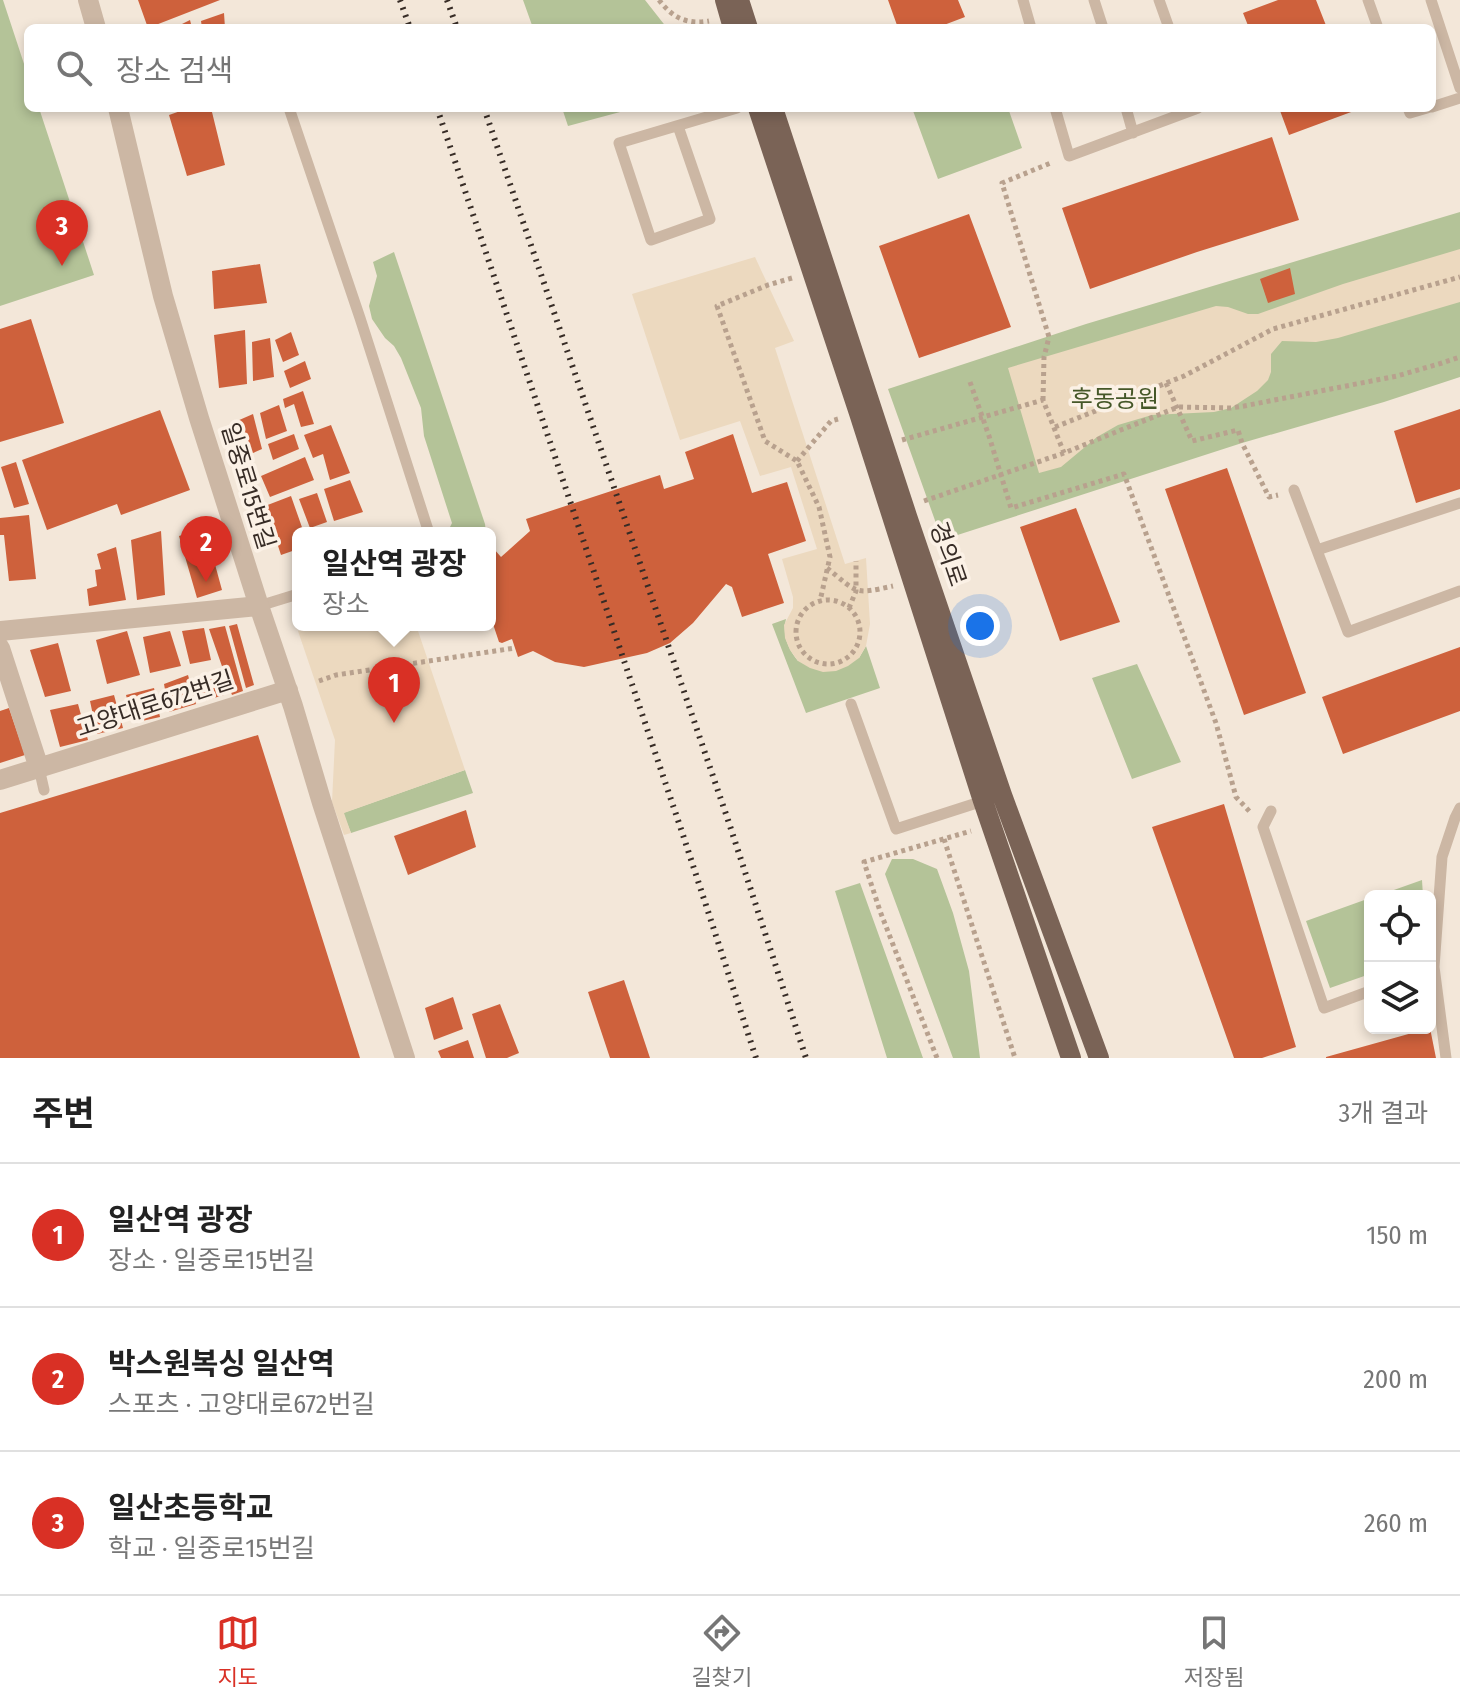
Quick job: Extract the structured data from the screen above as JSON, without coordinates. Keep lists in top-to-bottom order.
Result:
{
  "streets": {
    "main road": ["경의로"],
    "street": ["일중로15번길", "고양대로672번길"]
  },
  "crossings": [
    ["일중로15번길", "고양대로672번길"]
  ],
  "parks": ["후동공원"],
  "page": {
    "search": "장소 검색",
    "pins": ["3", "2", "1"],
    "popup": ["일산역 광장", "장소"],
    "heading": ["주변", "3개 결과"],
    "list": [
      {
        "mark": "1",
        "name": "일산역 광장",
        "note": "장소 · 일중로15번길",
        "value": "150 m"
      },
      {
        "mark": "2",
        "name": "박스원복싱 일산역",
        "note": "스포츠 · 고양대로672번길",
        "value": "200 m"
      },
      {
        "mark": "3",
        "name": "일산초등학교",
        "note": "학교 · 일중로15번길",
        "value": "260 m"
      }
    ],
    "nav": ["지도", "길찾기", "저장됨"]
  }
}
